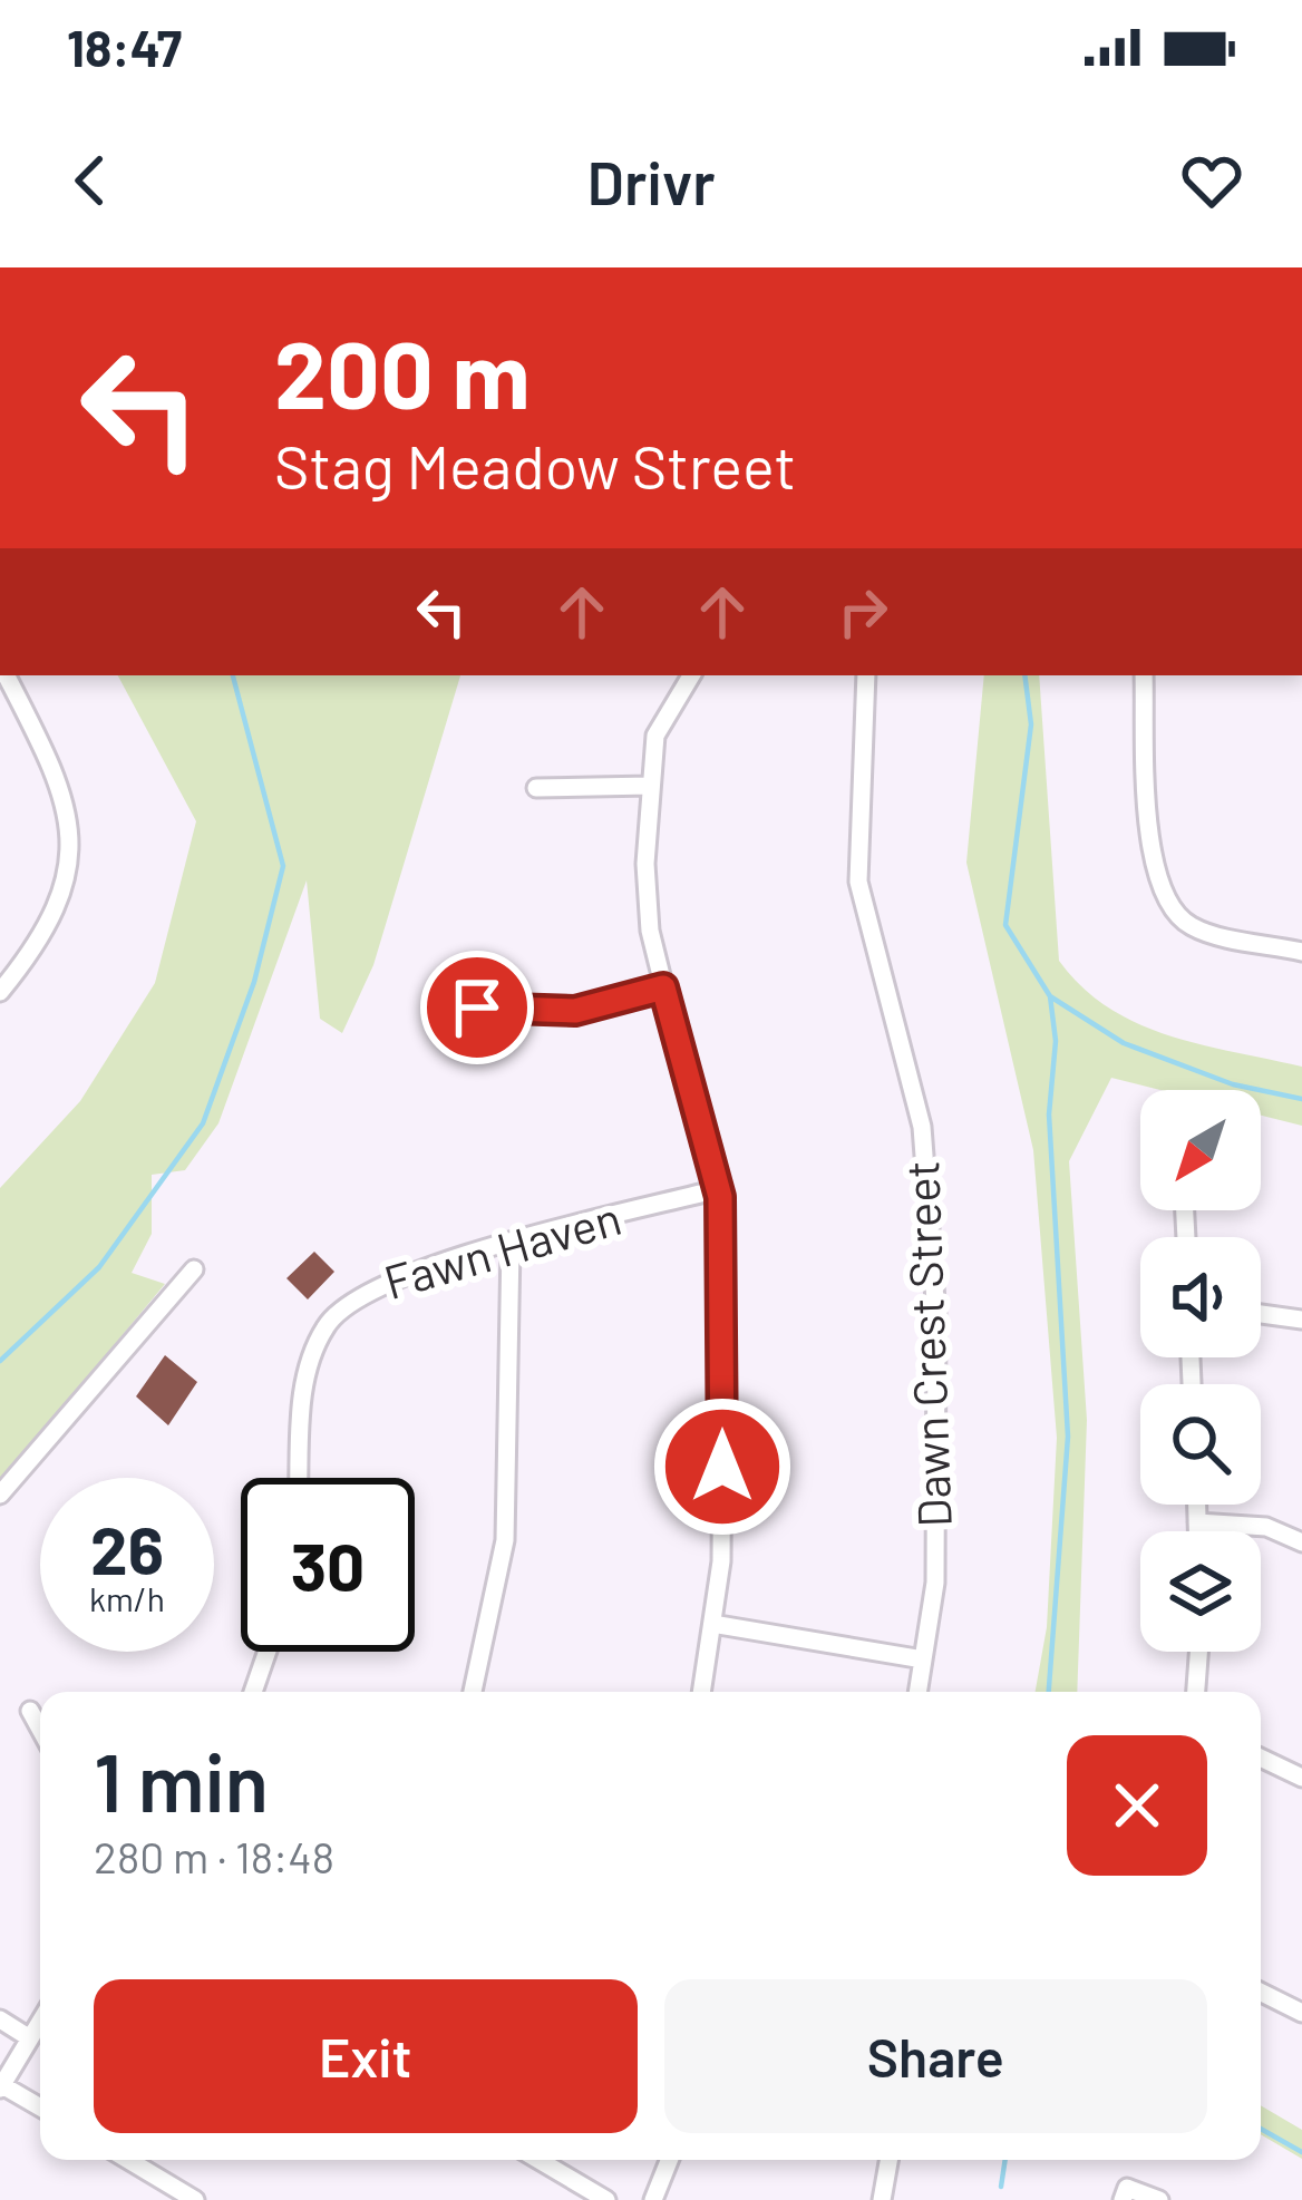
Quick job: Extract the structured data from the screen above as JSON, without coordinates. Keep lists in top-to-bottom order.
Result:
{
  "streets": {
    "street": ["Fawn Haven", "Dawn Crest Street"]
  },
  "north": "bottom left",
  "page": {
    "status": "18:47",
    "header": "Drivr",
    "turn": ["200 m", "Stag Meadow Street"],
    "speed": "26 km/h",
    "limit": "30",
    "heading": ["1 min", "280 m · 18:48"],
    "buttons": ["Exit", "Share"]
  }
}
